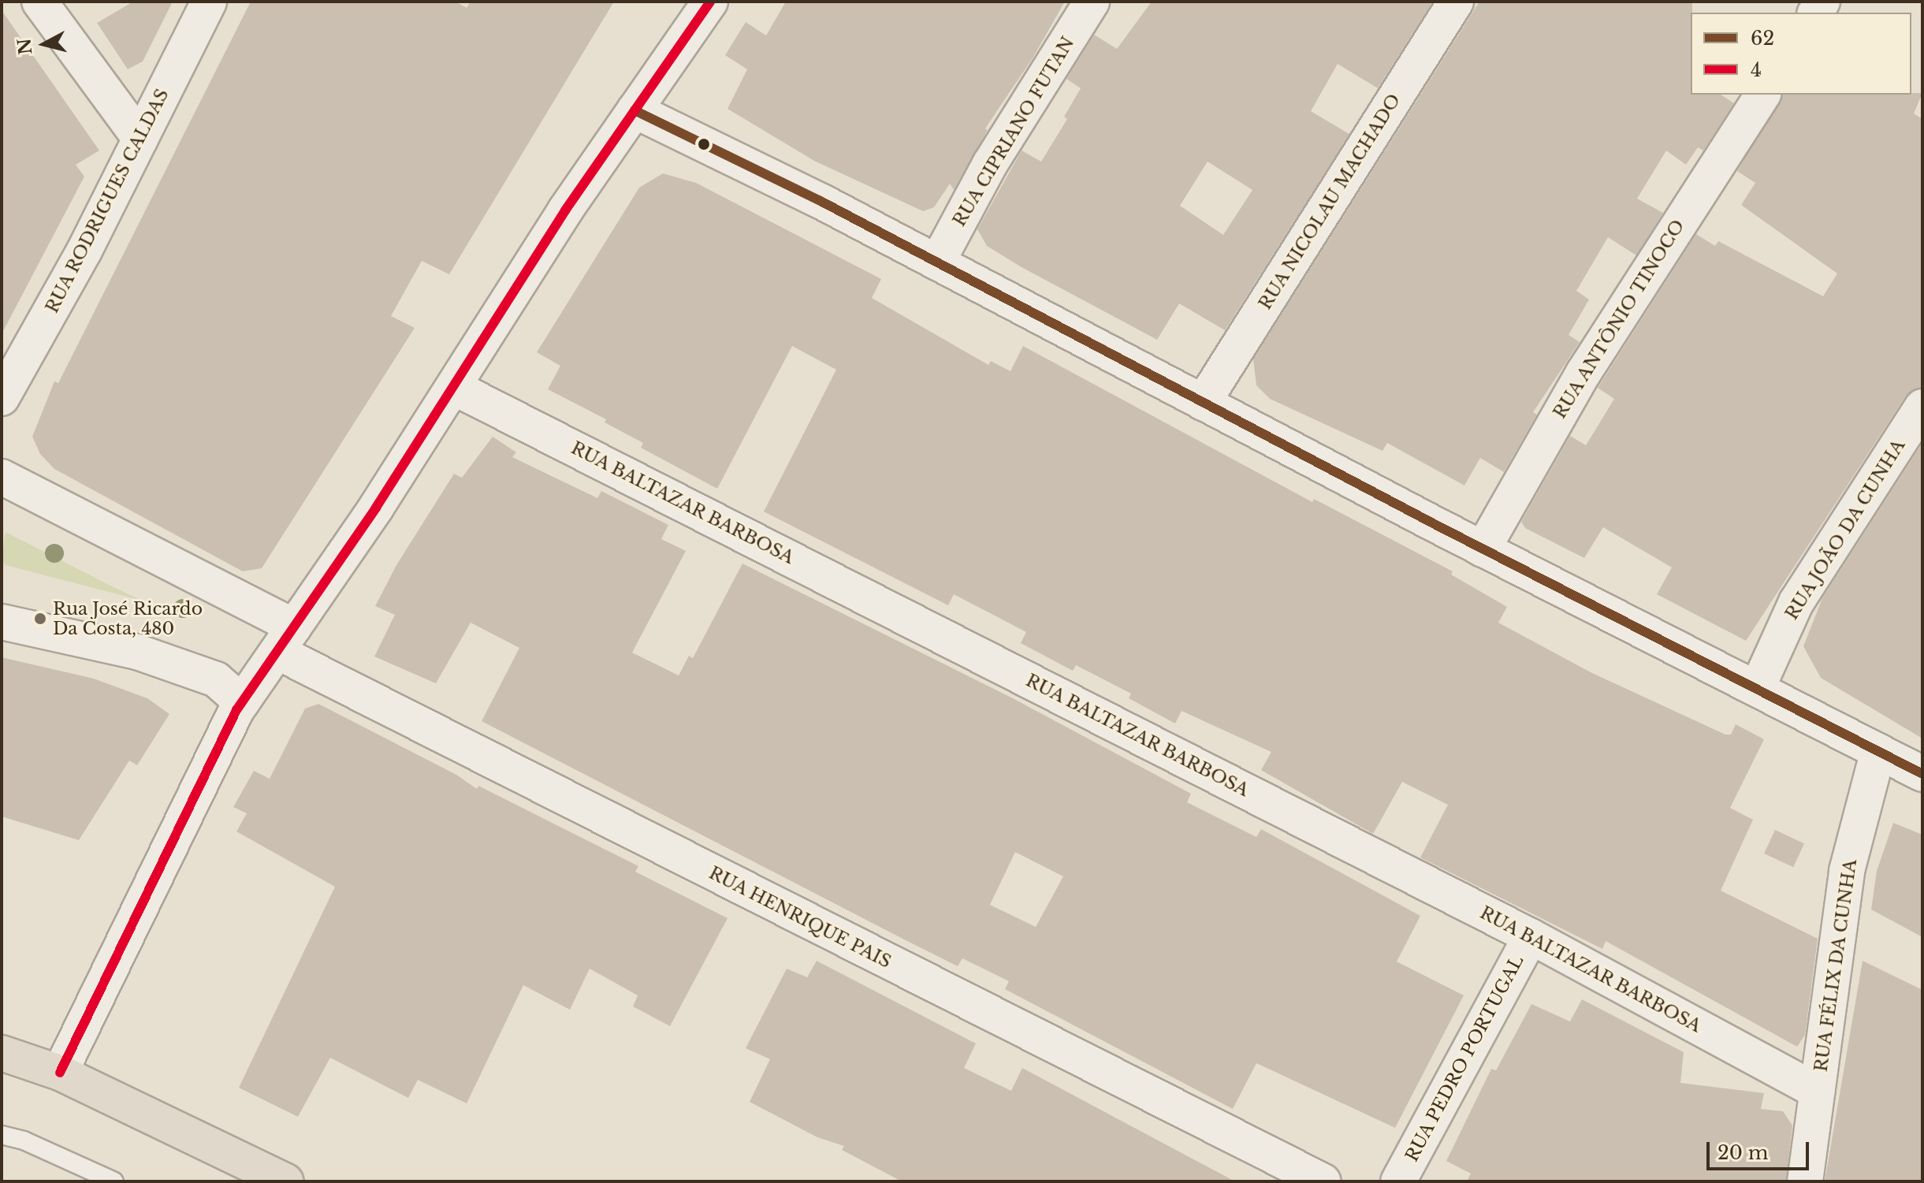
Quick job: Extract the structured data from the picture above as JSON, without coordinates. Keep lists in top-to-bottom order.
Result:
{
  "streets": {
    "street": [
      "RUA CIPRIANO FUTAN",
      "RUA RODRIGUES CALDAS",
      "RUA NICOLAU MACHADO",
      "RUA ANTÔNIO TINOCO",
      "RUA BALTAZAR BARBOSA",
      "RUA JOÃO DA CUNHA",
      "RUA HENRIQUE PAIS",
      "RUA FÉLIX DA CUNHA",
      "RUA PEDRO PORTUGAL"
    ]
  },
  "crossings": [
    ["RUA BALTAZAR BARBOSA", "RUA FÉLIX DA CUNHA"],
    ["RUA BALTAZAR BARBOSA", "RUA PEDRO PORTUGAL"]
  ],
  "places": ["Rua José Ricardo Da Costa, 480"],
  "lines": ["transit line 4", "transit line 62"],
  "legend": ["62", "4"],
  "scale_bar": "20 m",
  "north": "left"
}
